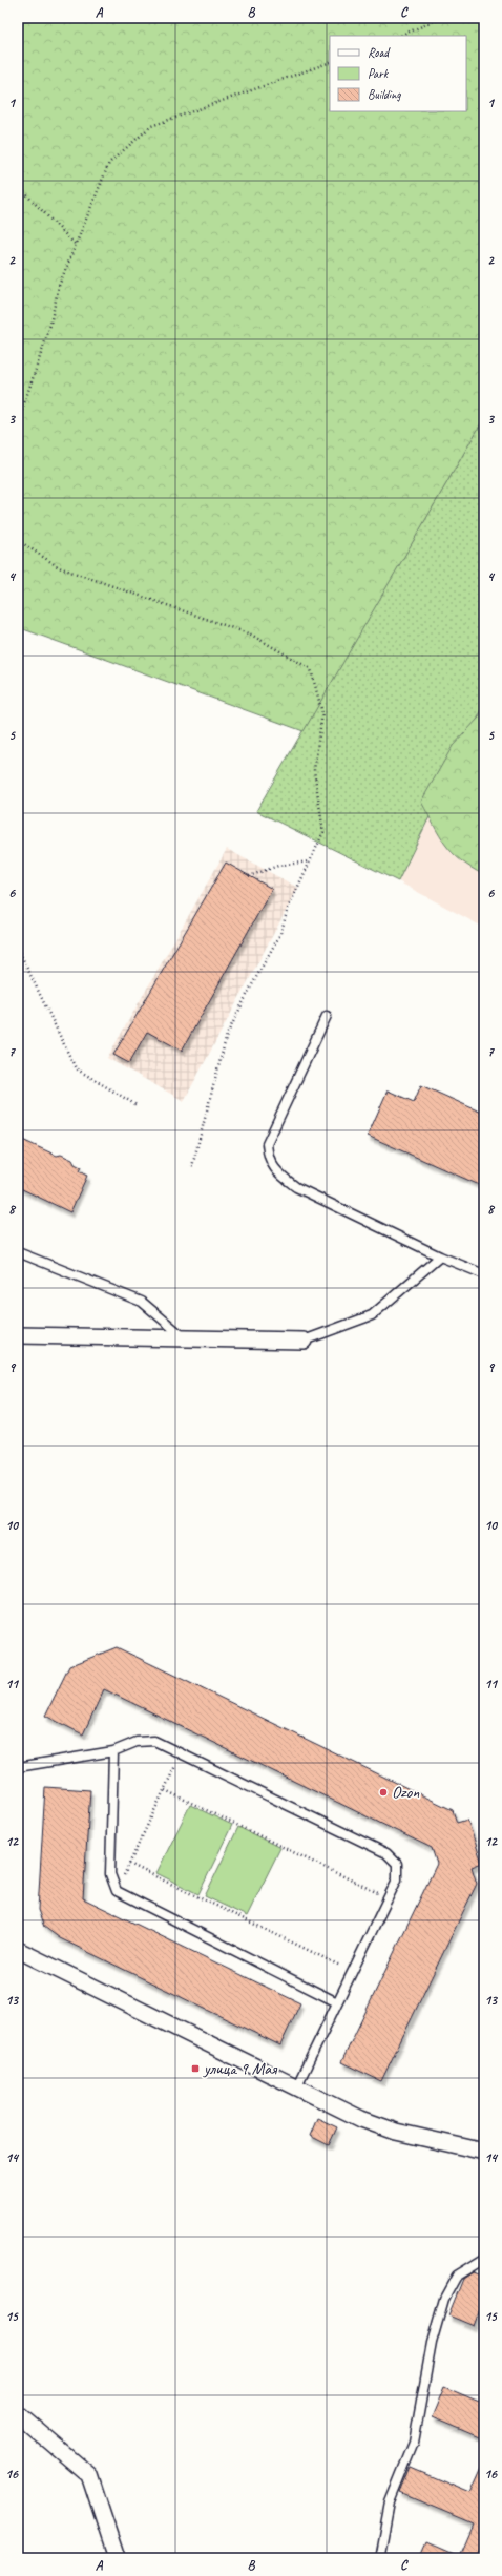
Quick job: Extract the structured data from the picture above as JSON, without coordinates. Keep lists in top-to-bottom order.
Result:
{
  "places": {
    "other": ["Ozon"],
    "transit": ["улица 9 Мая"]
  },
  "legend": ["Road", "Park", "Building"],
  "grid": {
    "columns": ["A", "B", "C"],
    "rows": [
      "1",
      "2",
      "3",
      "4",
      "5",
      "6",
      "7",
      "8",
      "9",
      "10",
      "11",
      "12",
      "13",
      "14",
      "15",
      "16"
    ]
  }
}
